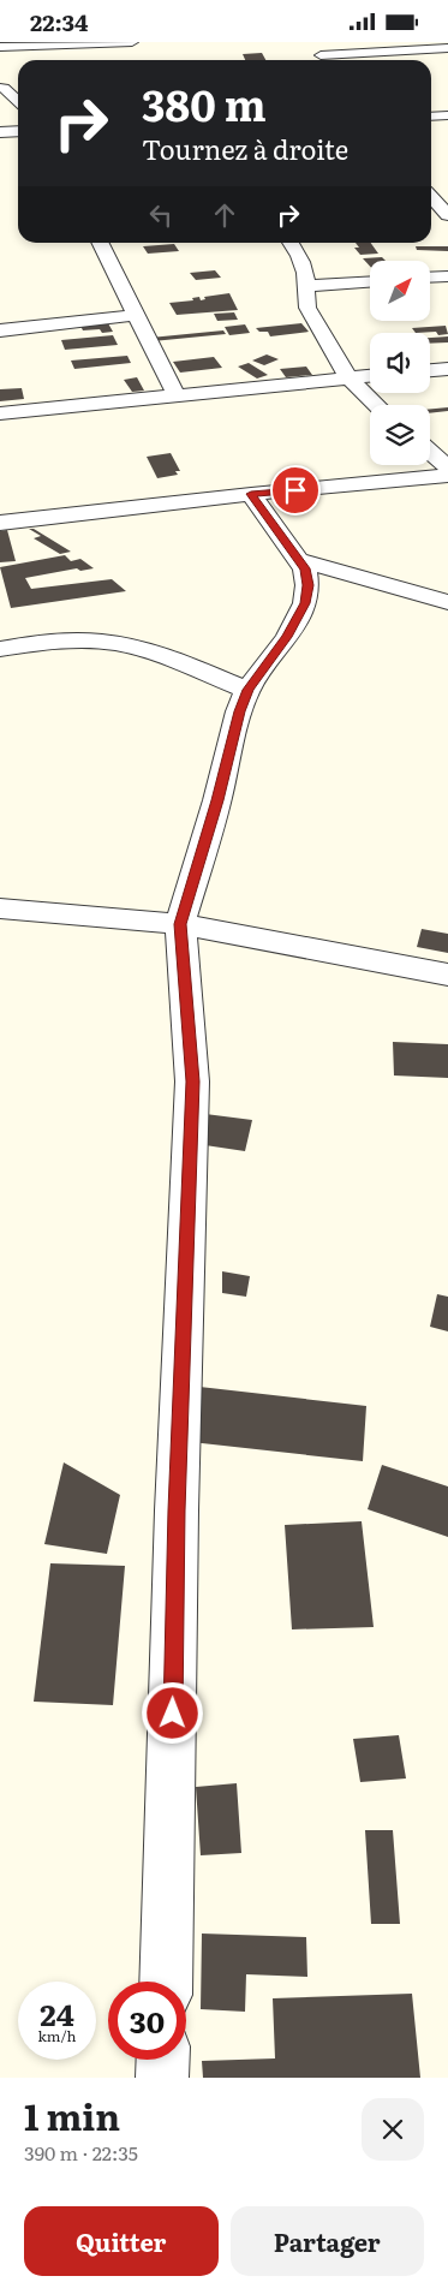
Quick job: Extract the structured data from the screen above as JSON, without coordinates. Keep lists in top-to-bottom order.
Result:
{
  "north": "top right",
  "page": {
    "status": "22:34",
    "turn": ["380 m", "Tournez à droite"],
    "speed": "24 km/h",
    "limit": "30",
    "heading": ["1 min", "390 m · 22:35"],
    "buttons": ["Quitter", "Partager"]
  }
}
